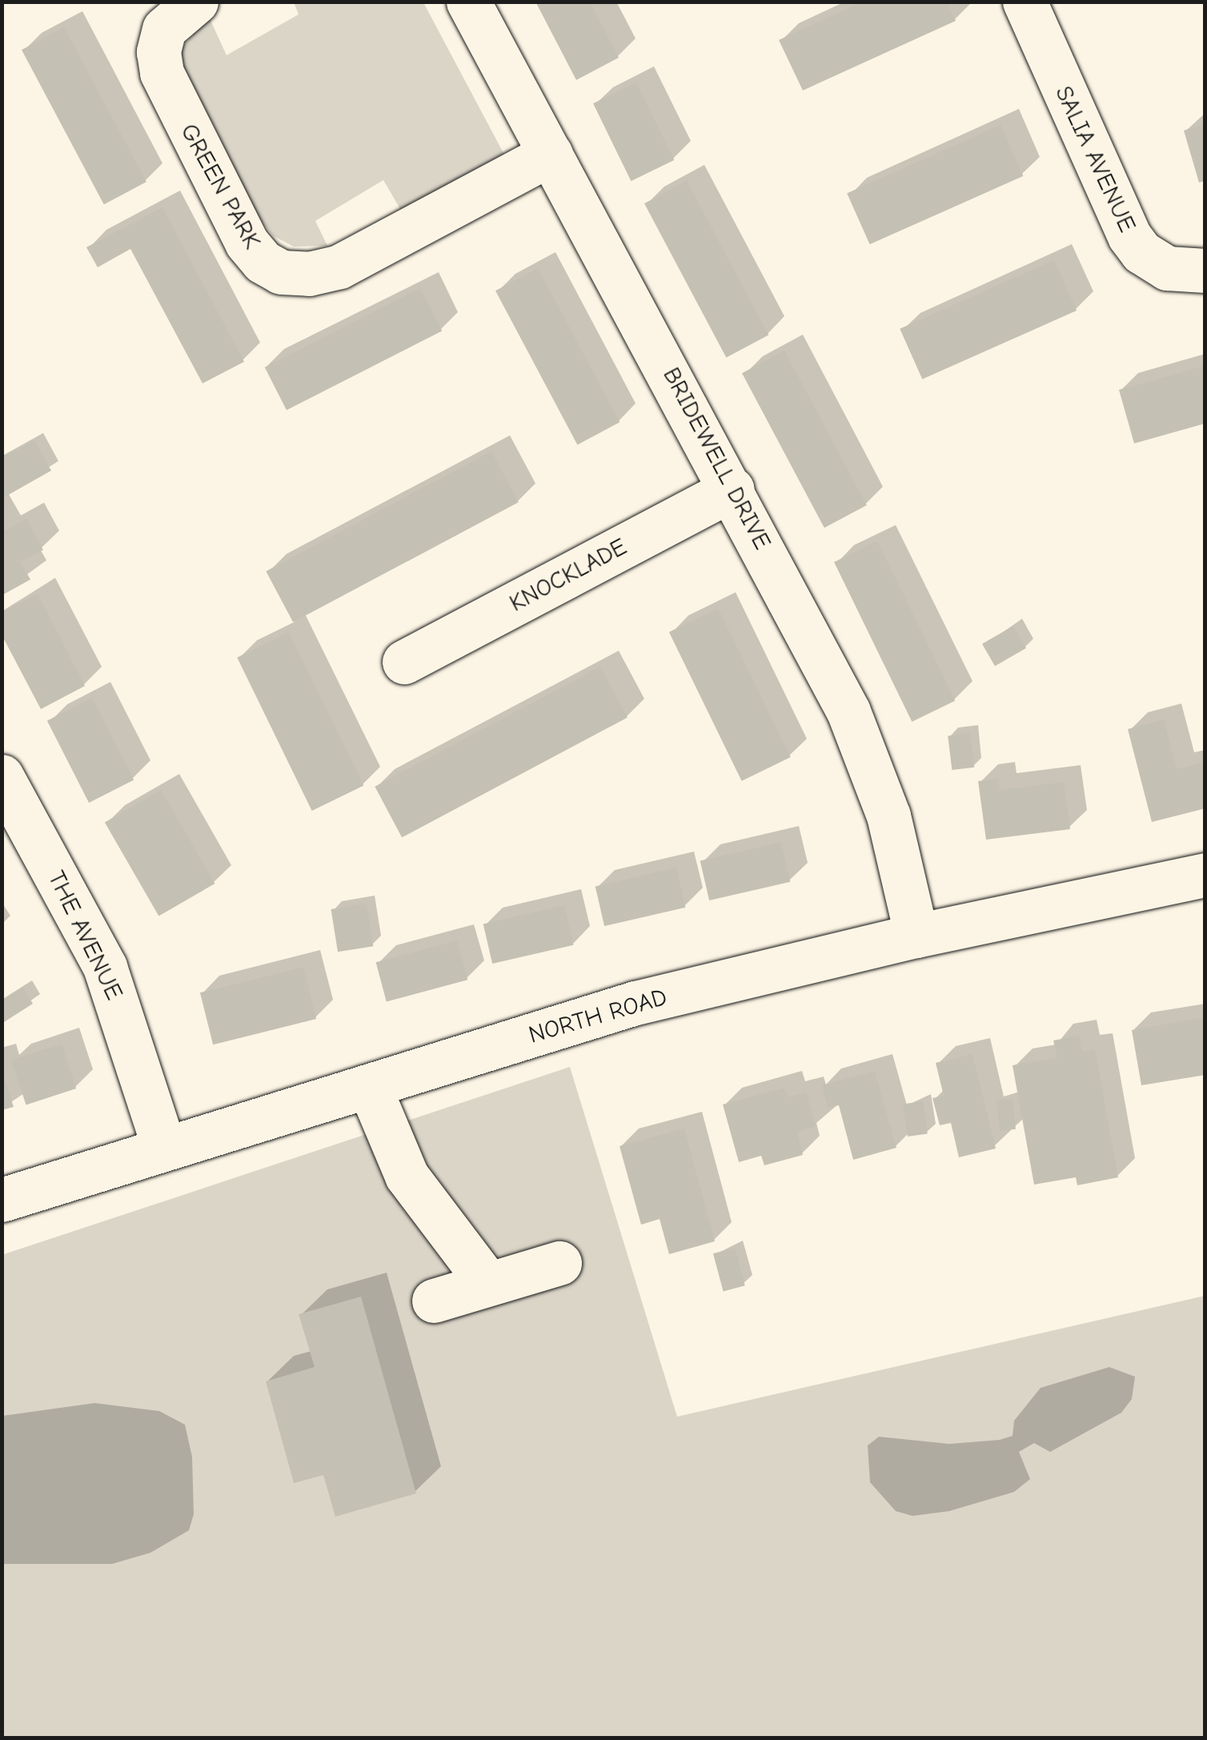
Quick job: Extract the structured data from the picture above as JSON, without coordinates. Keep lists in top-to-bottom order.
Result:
{
  "streets": {
    "street": [
      "SALIA AVENUE",
      "GREEN PARK",
      "BRIDEWELL DRIVE",
      "KNOCKLADE",
      "THE AVENUE",
      "NORTH ROAD"
    ]
  },
  "crossings": [
    ["GREEN PARK", "BRIDEWELL DRIVE"],
    ["BRIDEWELL DRIVE", "KNOCKLADE"],
    ["BRIDEWELL DRIVE", "NORTH ROAD"],
    ["THE AVENUE", "NORTH ROAD"]
  ]
}
